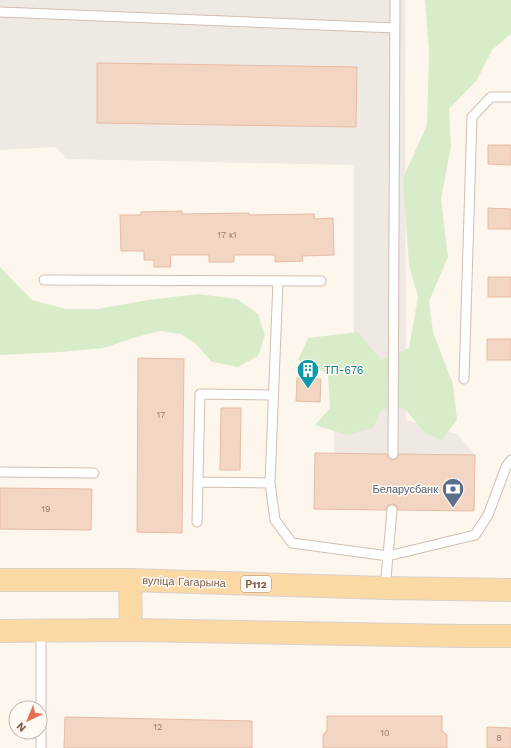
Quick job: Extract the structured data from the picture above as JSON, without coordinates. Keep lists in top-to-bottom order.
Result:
{
  "streets": {
    "main road": ["вуліца Гагарына", "Р112"]
  },
  "places": {
    "building": ["ТП-676"],
    "bank": ["Беларусбанк"]
  },
  "house_numbers": [
    "17 к1",
    "17",
    "19",
    "12",
    "10",
    "8"
  ],
  "north": "bottom left"
}
